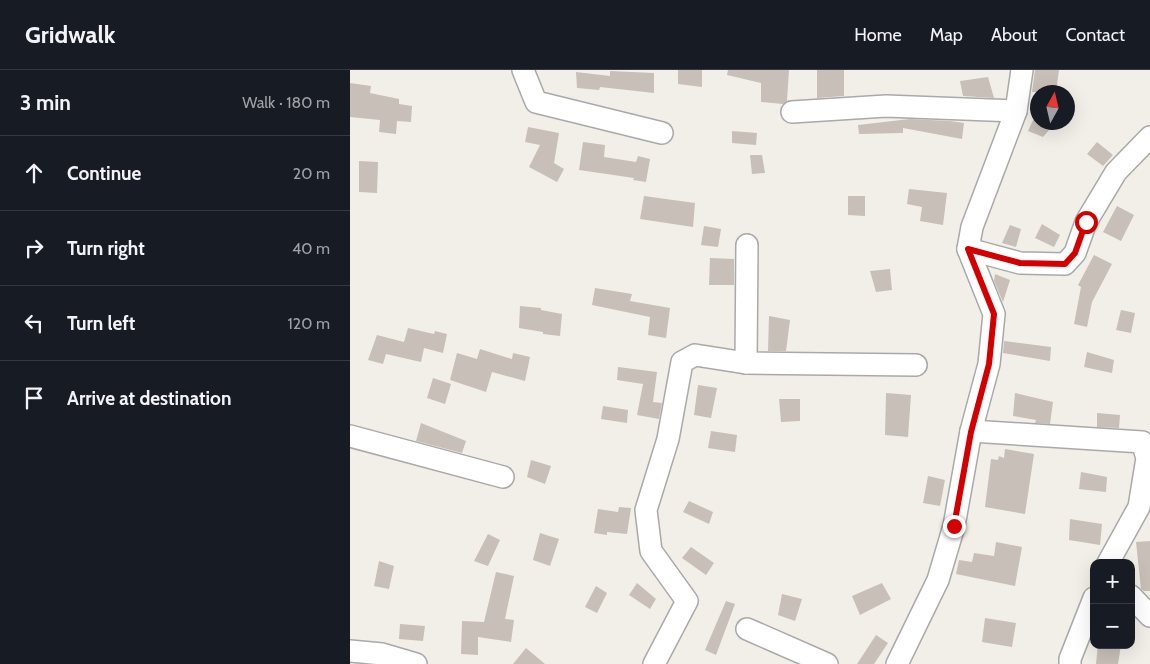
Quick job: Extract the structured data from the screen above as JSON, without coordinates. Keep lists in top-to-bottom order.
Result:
{
  "north": "top",
  "page": {
    "header": "Gridwalk",
    "nav": [
      "Home",
      "Map",
      "About",
      "Contact"
    ],
    "heading": ["3 min", "Walk · 180 m"],
    "list": [
      ["Continue", "20 m"],
      ["Turn right", "40 m"],
      ["Turn left", "120 m"],
      "Arrive at destination"
    ],
    "map_buttons": ["+", "−"]
  }
}
